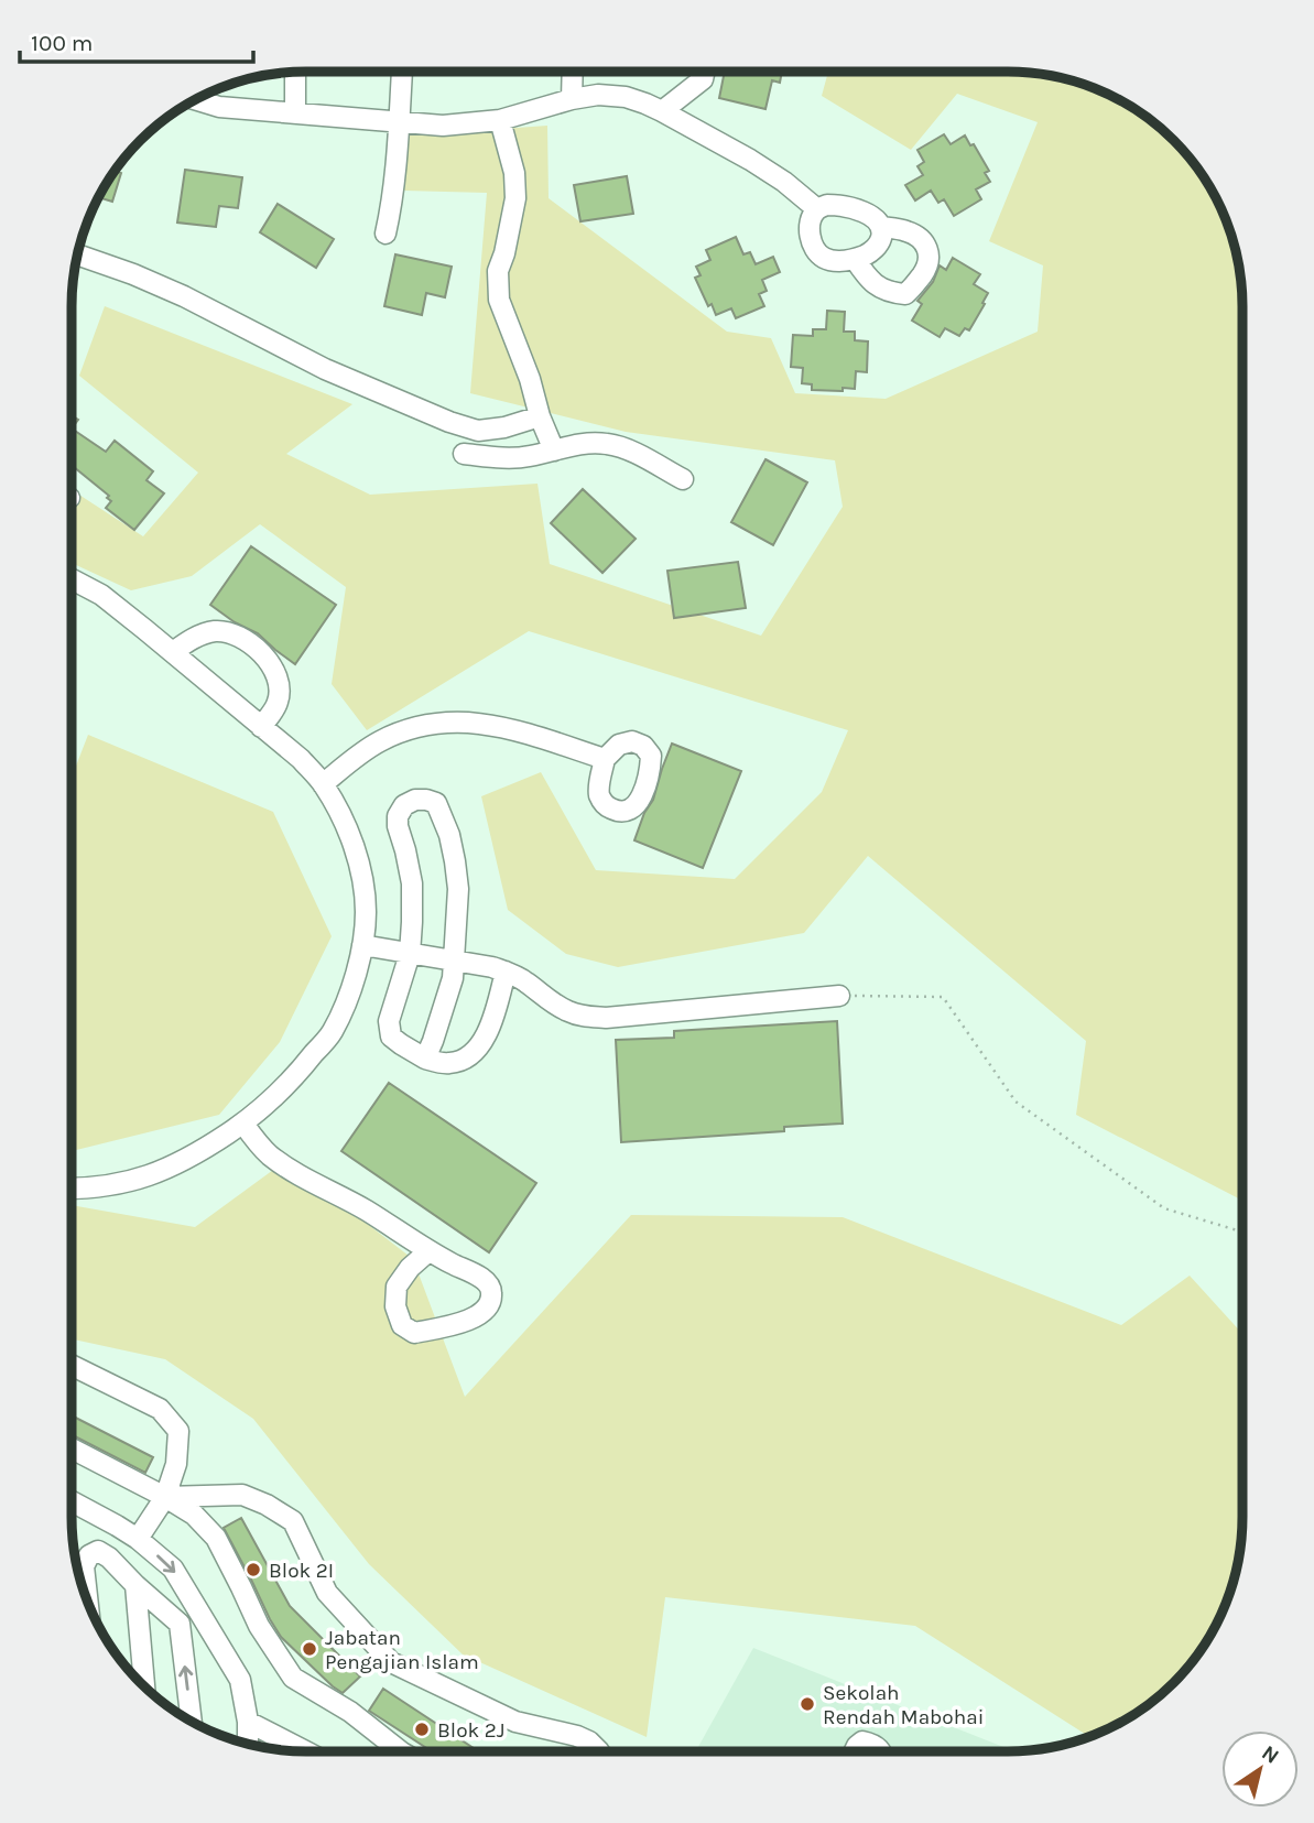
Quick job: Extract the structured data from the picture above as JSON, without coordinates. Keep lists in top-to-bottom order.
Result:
{
  "places": [
    "Blok 2I",
    "Jabatan Pengajian Islam",
    "Sekolah Rendah Mabohai",
    "Blok 2J"
  ],
  "scale_bar": "100 m",
  "north": "top right"
}
